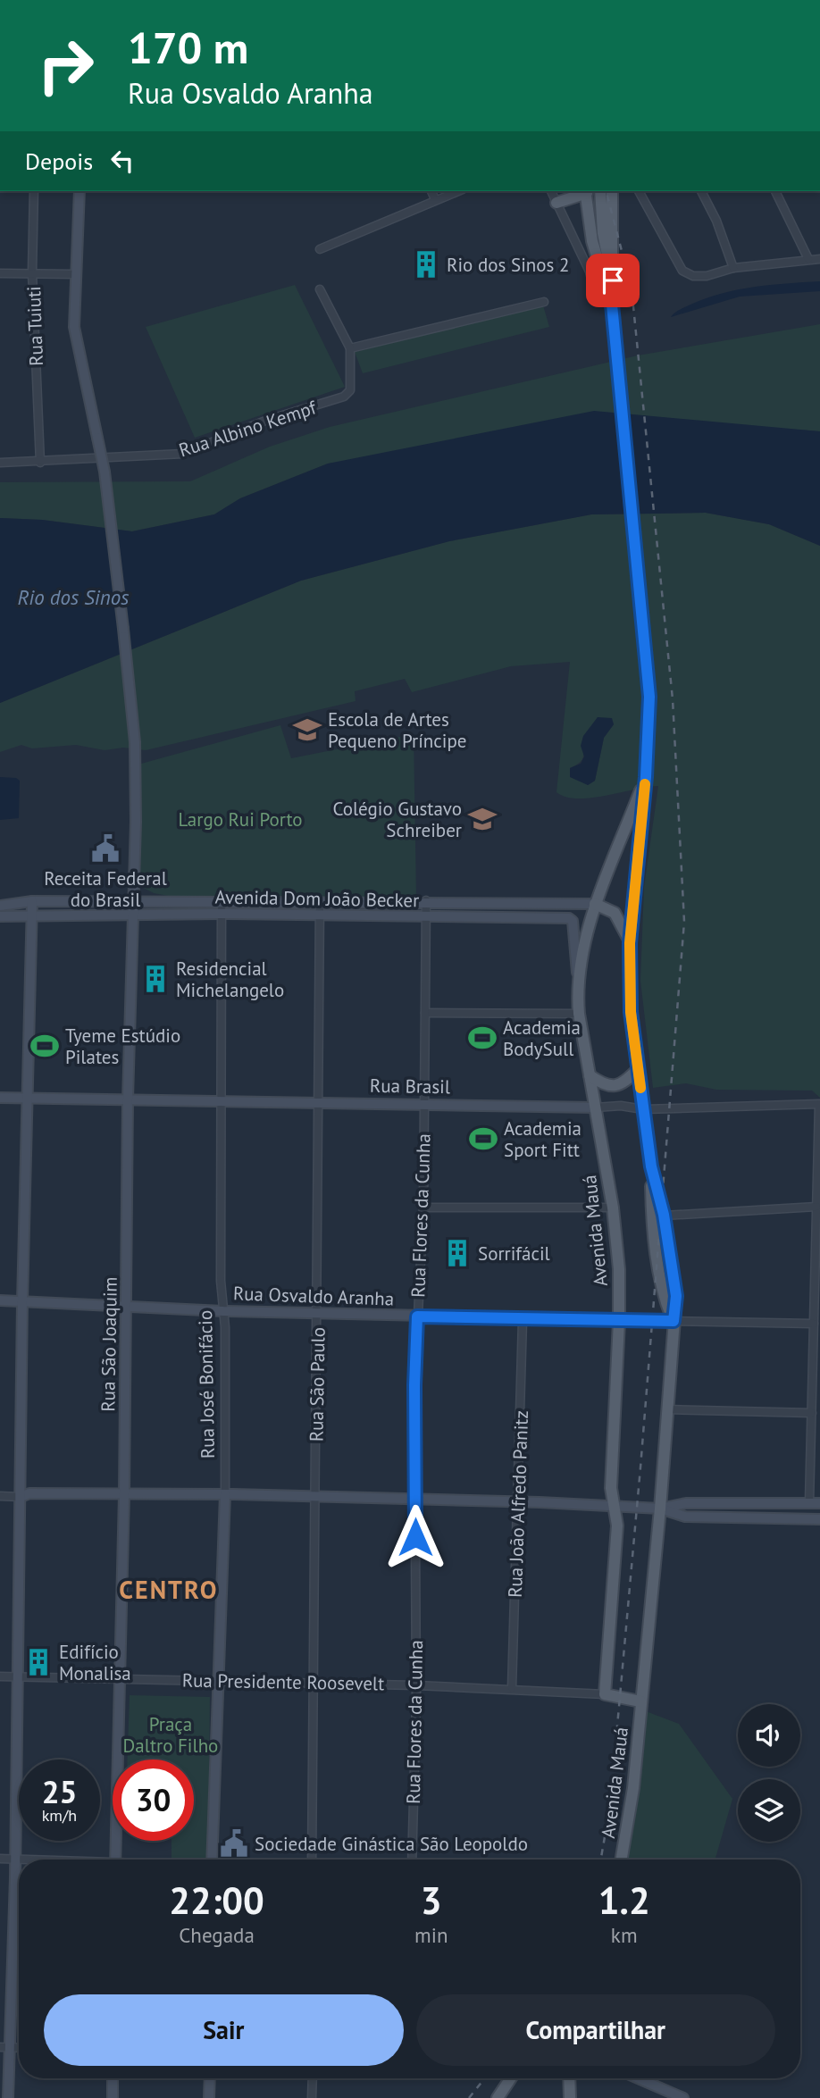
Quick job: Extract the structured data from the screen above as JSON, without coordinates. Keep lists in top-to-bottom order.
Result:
{
  "streets": {
    "main road": ["Avenida Mauá"],
    "street": [
      "Rua Tuiuti",
      "Rua Albino Kempf",
      "Avenida Dom João Becker",
      "Rua Brasil",
      "Rua Flores da Cunha",
      "Rua Osvaldo Aranha",
      "Rua São Joaquim",
      "Rua José Bonifácio",
      "Rua São Paulo",
      "Rua João Alfredo Panitz",
      "Rua Presidente Roosevelt"
    ]
  },
  "crossings": [
    ["Rua Tuiuti", "Rua Albino Kempf"],
    ["Avenida Dom João Becker", "Rua Flores da Cunha"],
    ["Avenida Dom João Becker", "Avenida Mauá"],
    ["Avenida Dom João Becker", "Rua São Joaquim"],
    ["Avenida Dom João Becker", "Rua José Bonifácio"],
    ["Avenida Dom João Becker", "Rua São Paulo"],
    ["Rua Brasil", "Rua Flores da Cunha"],
    ["Rua Brasil", "Avenida Mauá"],
    ["Rua Brasil", "Rua São Joaquim"],
    ["Rua Brasil", "Rua José Bonifácio"],
    ["Rua Brasil", "Rua São Paulo"],
    ["Rua Flores da Cunha", "Rua Osvaldo Aranha"],
    ["Rua Flores da Cunha", "Rua Presidente Roosevelt"],
    ["Avenida Mauá", "Rua Osvaldo Aranha"],
    ["Avenida Mauá", "Rua Presidente Roosevelt"],
    ["Rua Osvaldo Aranha", "Rua São Joaquim"],
    ["Rua Osvaldo Aranha", "Rua José Bonifácio"],
    ["Rua Osvaldo Aranha", "Rua São Paulo"],
    ["Rua Osvaldo Aranha", "Rua João Alfredo Panitz"],
    ["Rua São Joaquim", "Rua Presidente Roosevelt"],
    ["Rua José Bonifácio", "Rua Presidente Roosevelt"],
    ["Rua São Paulo", "Rua Presidente Roosevelt"],
    ["Rua João Alfredo Panitz", "Rua Presidente Roosevelt"]
  ],
  "districts": ["CENTRO"],
  "water": ["Rio dos Sinos"],
  "parks": ["Largo Rui Porto", "Praça Daltro Filho"],
  "places": {
    "building": [
      "Rio dos Sinos 2",
      "Residencial Michelangelo",
      "Sorrifácil",
      "Edifício Monalisa"
    ],
    "school or university": ["Escola de Artes Pequeno Príncipe", "Colégio Gustavo Schreiber"],
    "public building": ["Receita Federal do Brasil", "Sociedade Ginástica São Leopoldo"],
    "sports": ["Academia BodySull", "Tyeme Estúdio Pilates", "Academia Sport Fitt"]
  },
  "page": {
    "turn": ["170 m", "Rua Osvaldo Aranha"],
    "then": "Depois",
    "speed": "25 km/h",
    "limit": "30",
    "eta": [
      "22:00",
      "Chegada",
      "3",
      "min",
      "1.2",
      "km"
    ],
    "buttons": ["Sair", "Compartilhar"]
  }
}
